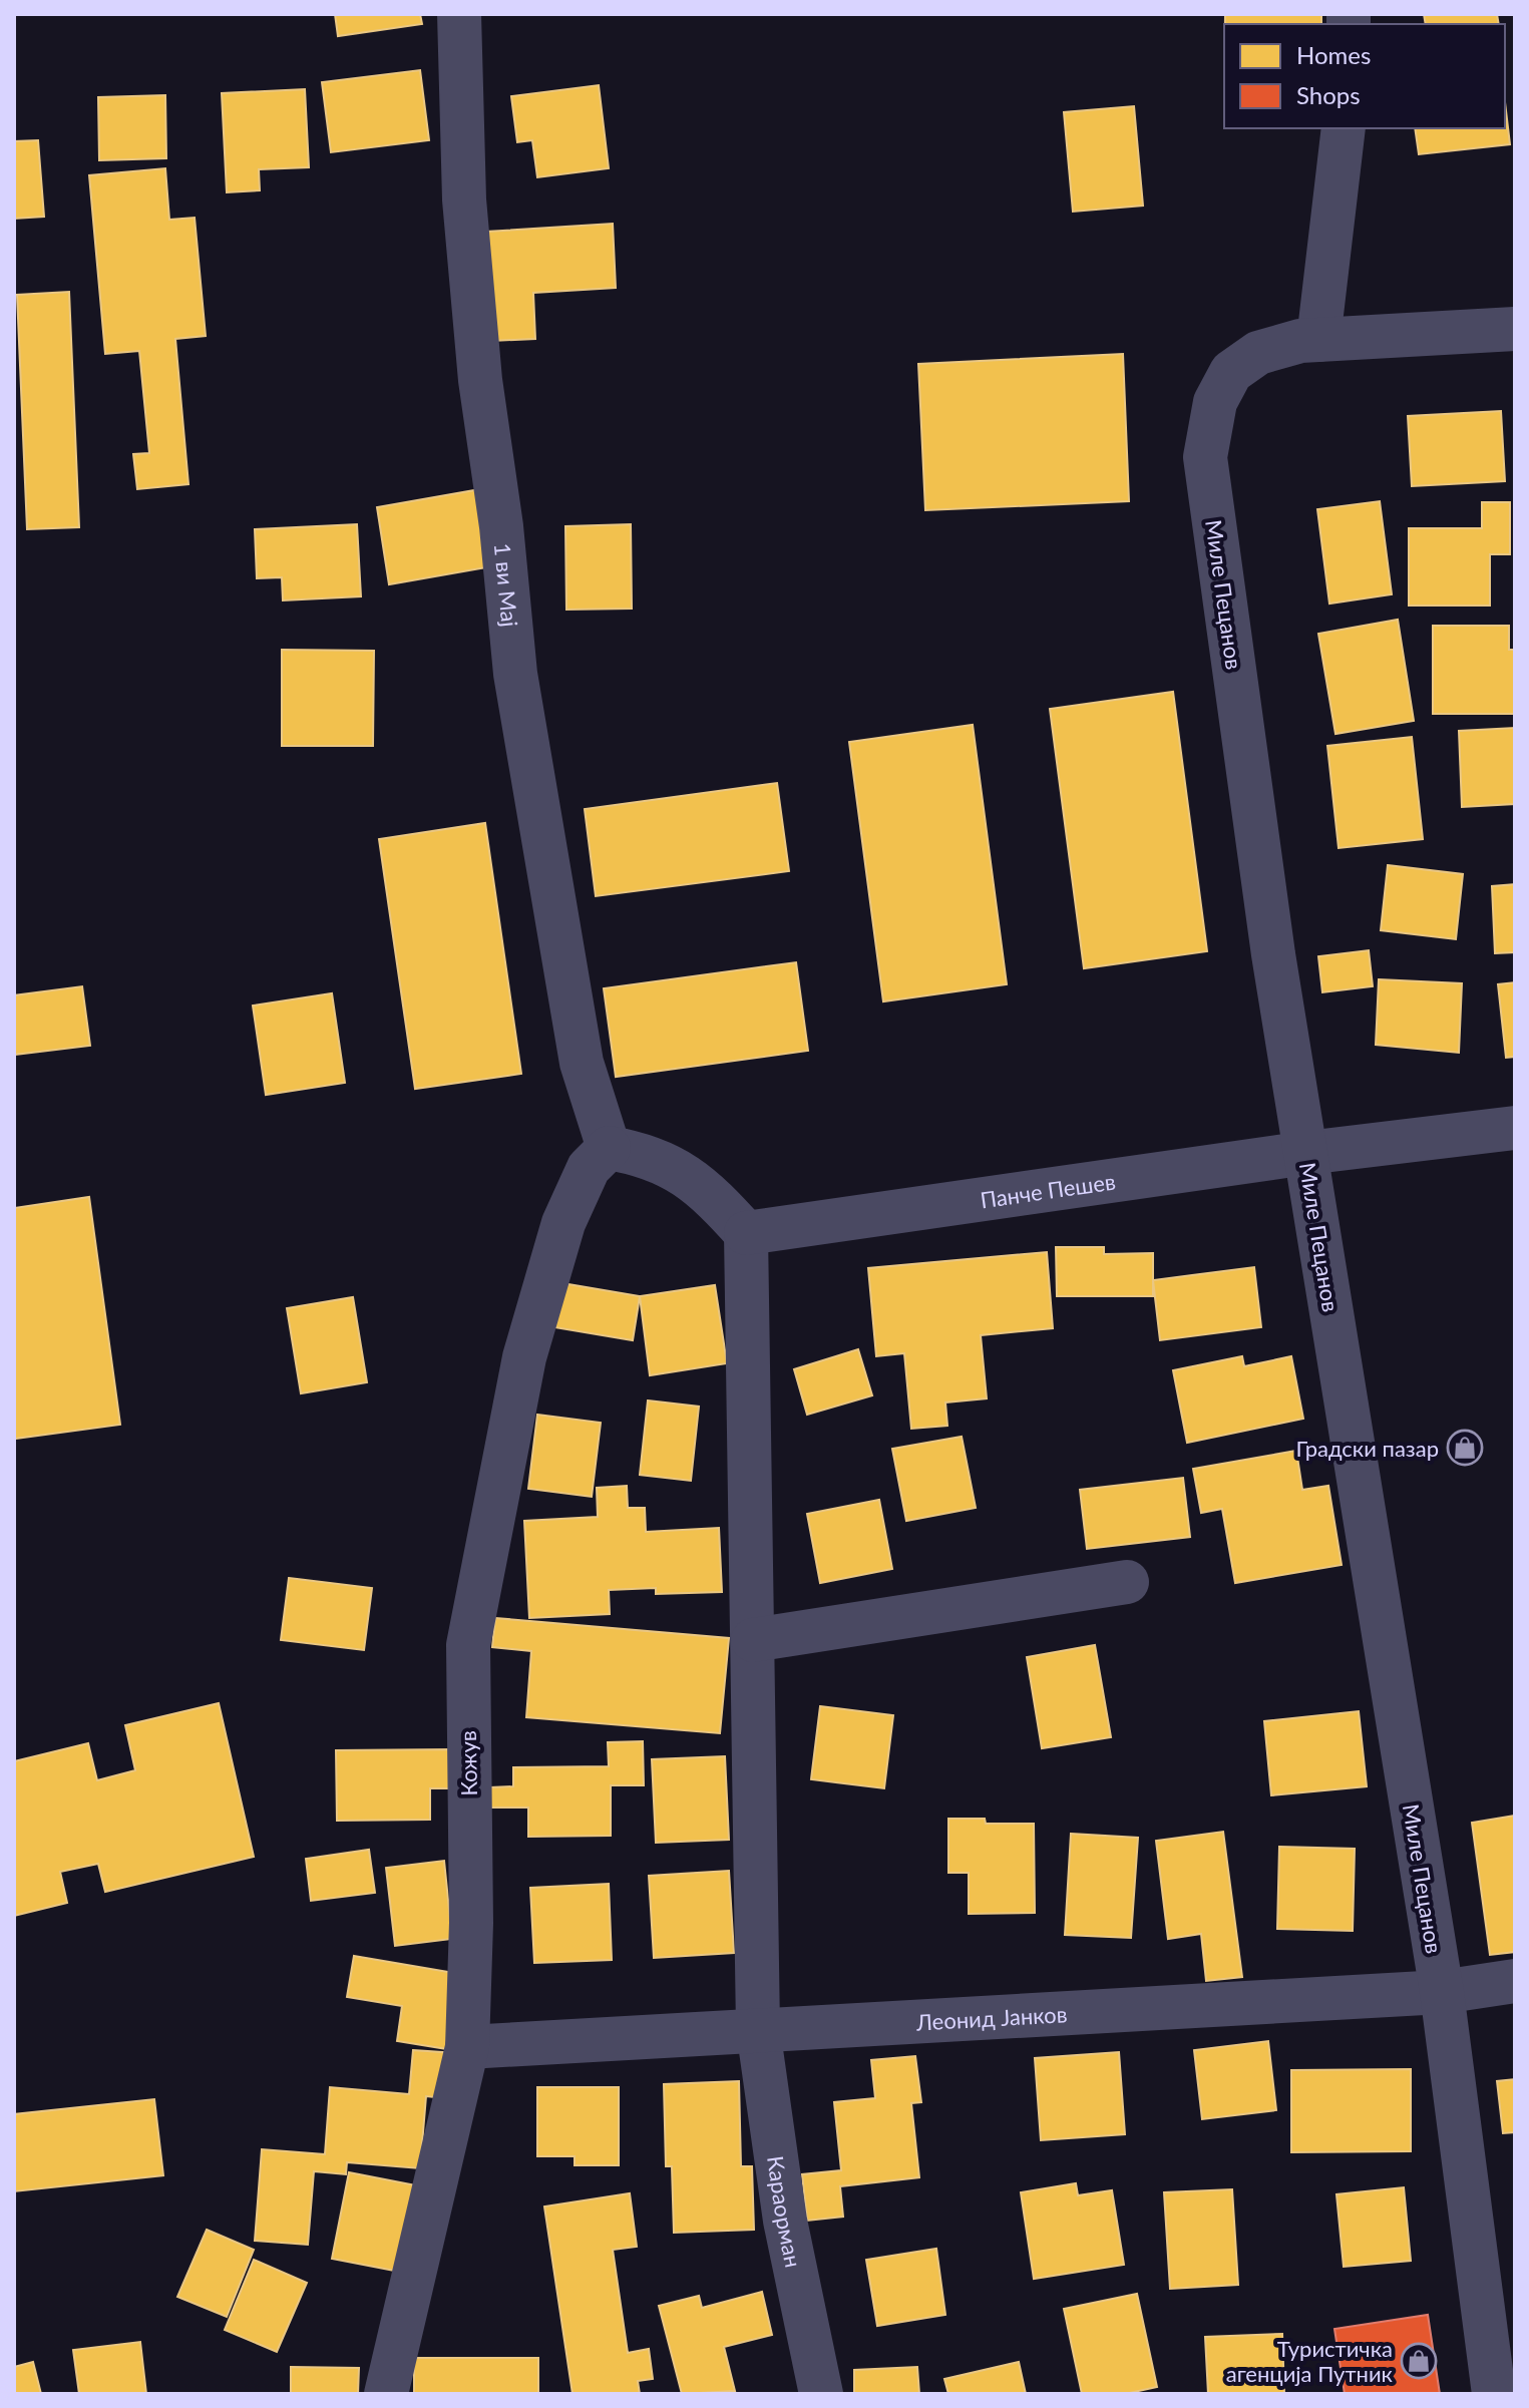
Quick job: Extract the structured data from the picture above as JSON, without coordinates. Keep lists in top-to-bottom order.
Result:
{
  "streets": {
    "street": [
      "1 ви Мај",
      "Миле Пецанов",
      "Панче Пешев",
      "Кожув",
      "Леонид Јанков",
      "Караорман"
    ]
  },
  "crossings": [
    ["1 ви Мај", "Кожув"],
    ["Миле Пецанов", "Панче Пешев"],
    ["Миле Пецанов", "Леонид Јанков"],
    ["Панче Пешев", "Караорман"],
    ["Кожув", "Леонид Јанков"],
    ["Леонид Јанков", "Караорман"]
  ],
  "places": {
    "shop": ["Градски пазар", "Туристичка агенција Путник"]
  },
  "legend": ["Homes", "Shops"]
}
